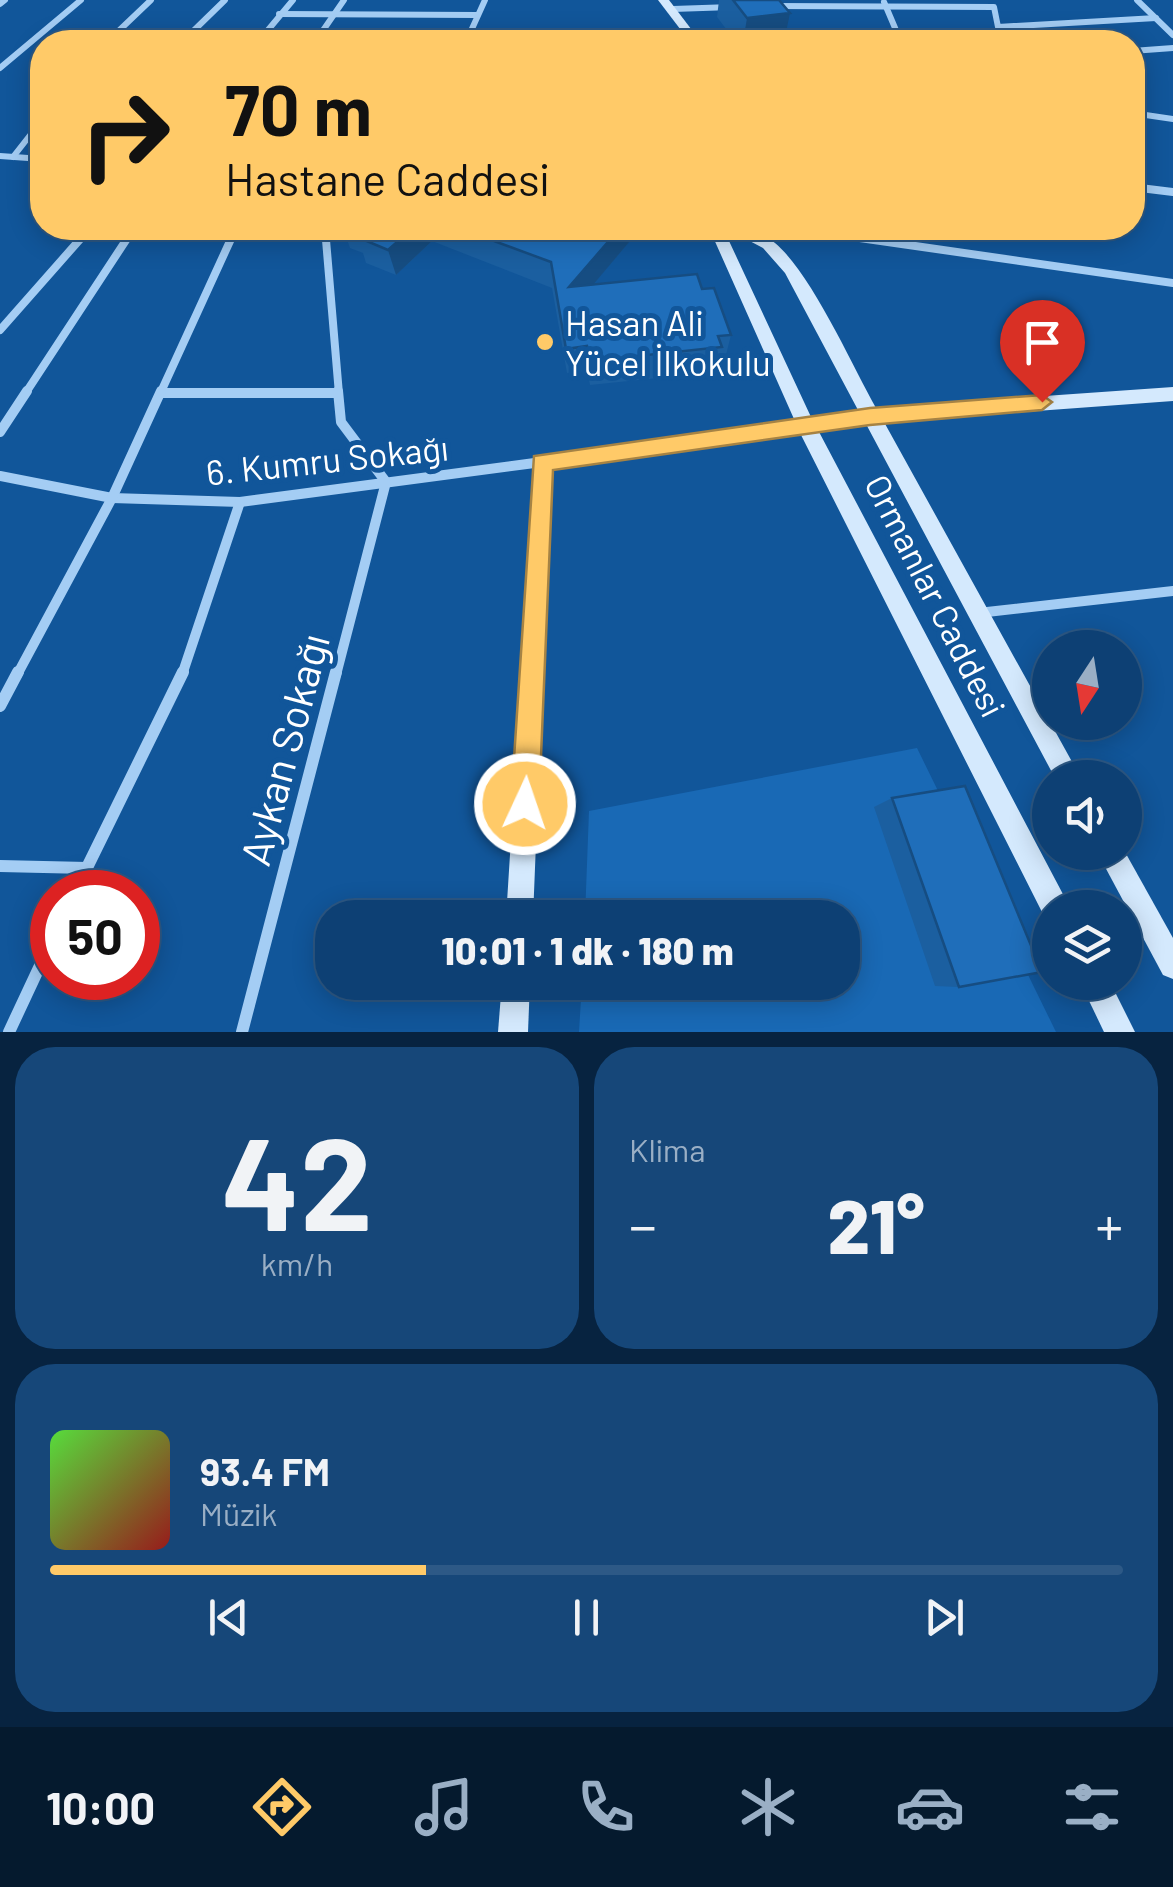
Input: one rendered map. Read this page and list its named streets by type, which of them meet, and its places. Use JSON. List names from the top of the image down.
{
  "streets": {
    "main road": ["Ormanlar Caddesi"],
    "street": ["6. Kumru Sokağı", "Aykan Sokağı"]
  },
  "crossings": [
    ["6. Kumru Sokağı", "Aykan Sokağı"]
  ],
  "places": ["Hasan Ali Yücel İlkokulu"],
  "north": "bottom",
  "page": {
    "turn": ["70 m", "Hastane Caddesi"],
    "limit": "50",
    "trip": "10:01 · 1 dk · 180 m",
    "tile": [
      ["42", "km/h"],
      "Klima"
    ],
    "heat": ["−", "21°", "+"],
    "song": ["93.4 FM", "Müzik"],
    "tabs": "10:00"
  }
}
